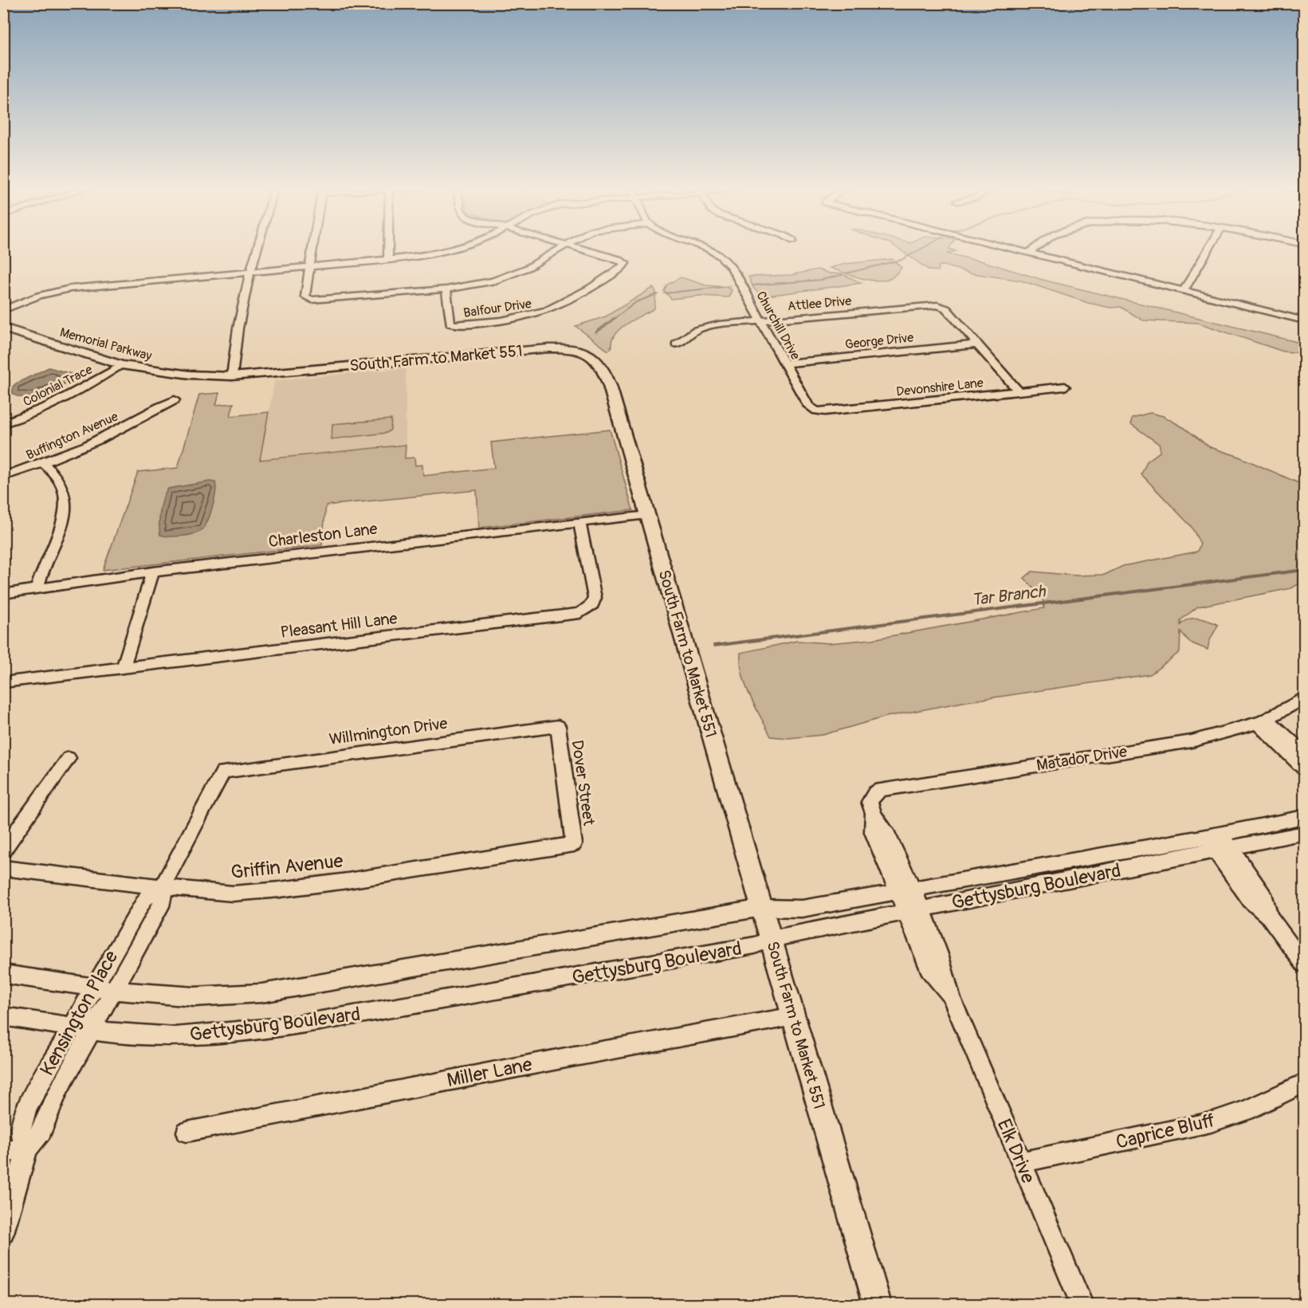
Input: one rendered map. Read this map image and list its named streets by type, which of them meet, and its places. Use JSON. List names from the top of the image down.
{
  "streets": {
    "main road": ["Memorial Parkway", "South Farm to Market 551"],
    "street": [
      "Attlee Drive",
      "Balfour Drive",
      "Churchill Drive",
      "George Drive",
      "Colonial Trace",
      "Devonshire Lane",
      "Buffington Avenue",
      "Charleston Lane",
      "Pleasant Hill Lane",
      "Willmington Drive",
      "Matador Drive",
      "Dover Street",
      "Griffin Avenue",
      "Gettysburg Boulevard",
      "Kensington Place",
      "Miller Lane",
      "Caprice Bluff",
      "Elk Drive"
    ]
  },
  "crossings": [
    ["Attlee Drive", "Churchill Drive"],
    ["Attlee Drive", "George Drive"],
    ["Churchill Drive", "George Drive"],
    ["Churchill Drive", "Devonshire Lane"],
    ["Memorial Parkway", "South Farm to Market 551"],
    ["Memorial Parkway", "Colonial Trace"],
    ["South Farm to Market 551", "Charleston Lane"],
    ["South Farm to Market 551", "Gettysburg Boulevard"],
    ["South Farm to Market 551", "Miller Lane"],
    ["Charleston Lane", "Pleasant Hill Lane"],
    ["Willmington Drive", "Dover Street"],
    ["Willmington Drive", "Kensington Place"],
    ["Matador Drive", "Gettysburg Boulevard"],
    ["Matador Drive", "Elk Drive"],
    ["Dover Street", "Griffin Avenue"],
    ["Griffin Avenue", "Kensington Place"],
    ["Gettysburg Boulevard", "Kensington Place"],
    ["Gettysburg Boulevard", "Elk Drive"],
    ["Caprice Bluff", "Elk Drive"]
  ],
  "water": ["Tar Branch"]
}
